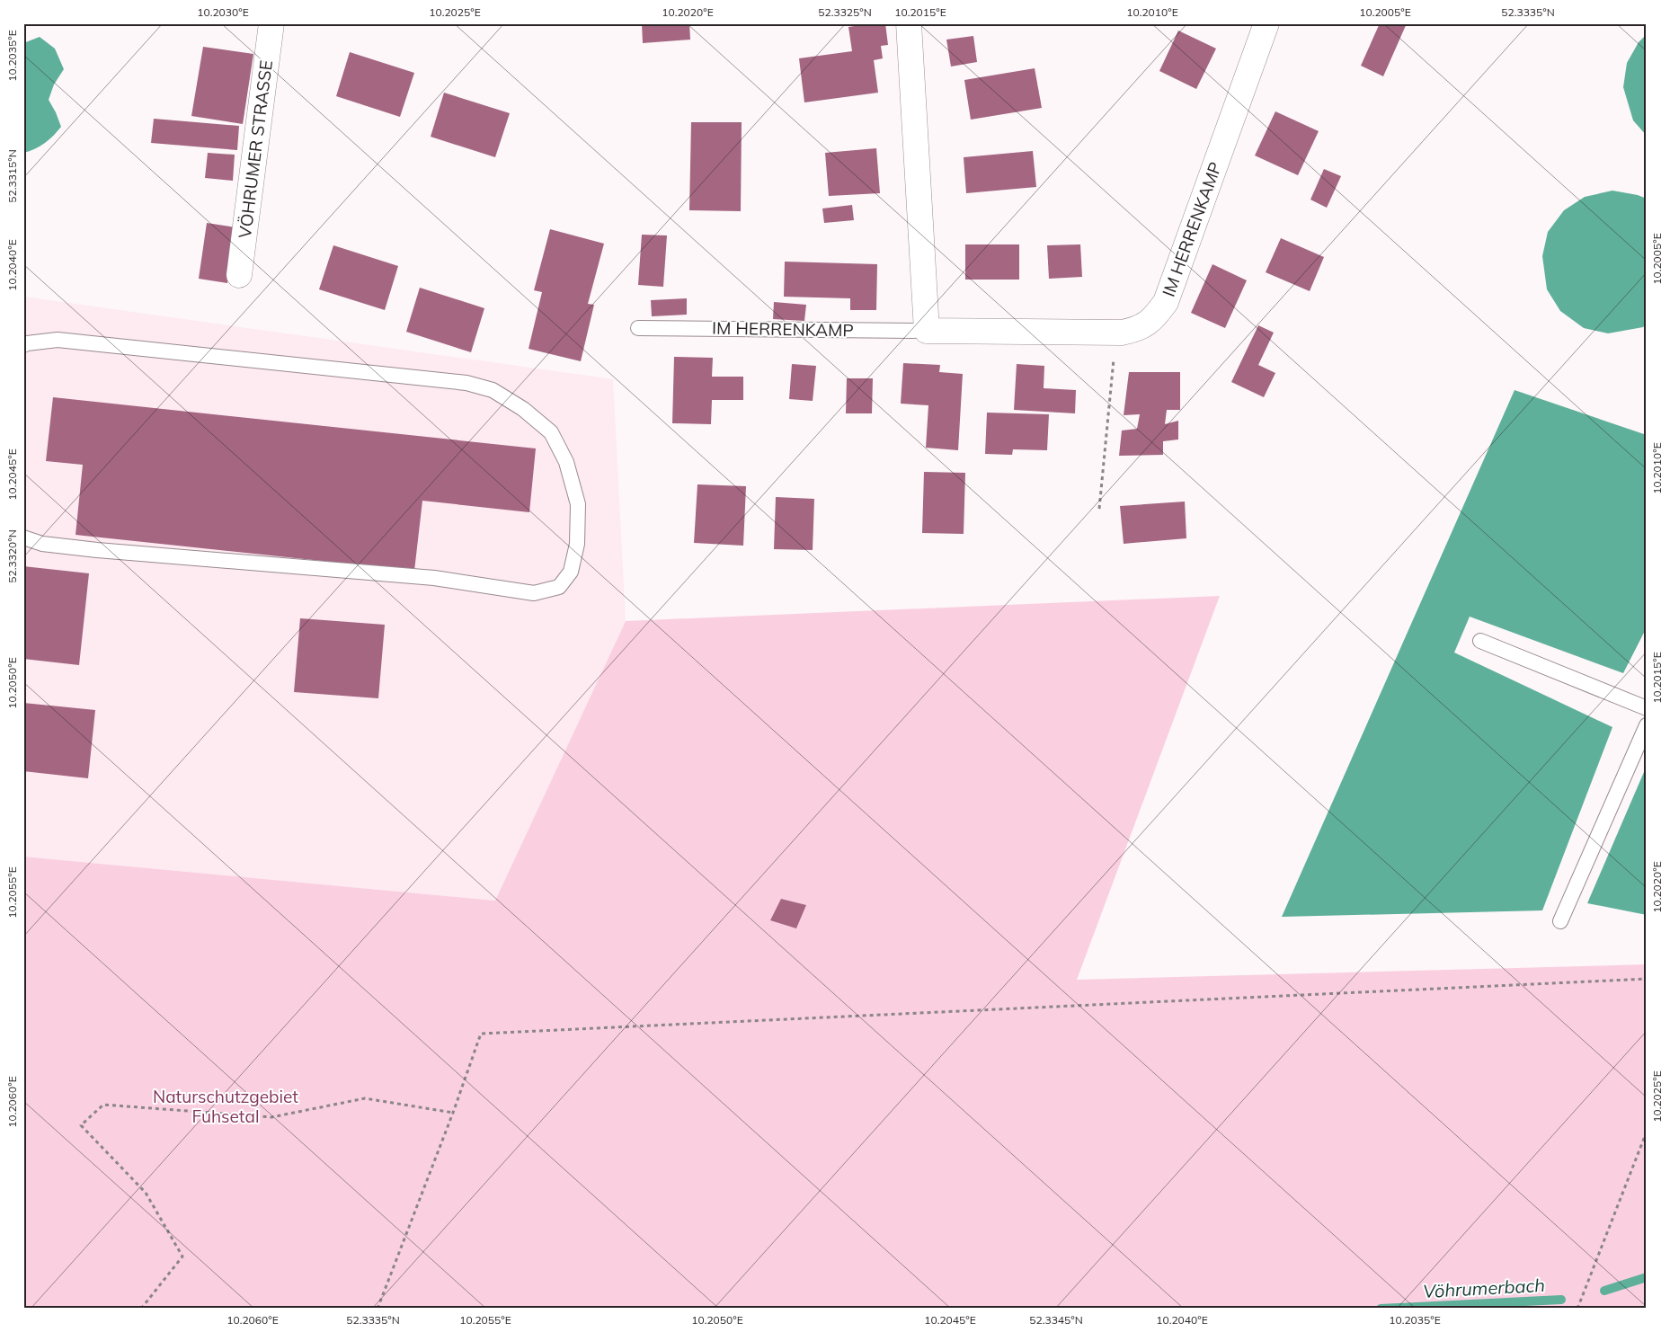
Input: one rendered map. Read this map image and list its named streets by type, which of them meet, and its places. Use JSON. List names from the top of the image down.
{
  "streets": {
    "street": ["VÖHRUMER STRASSE", "IM HERRENKAMP"]
  },
  "water": ["Vöhrumerbach"],
  "parks": ["Naturschutzgebiet Fuhsetal"],
  "coordinates": [
    "10.2030°E",
    "10.2025°E",
    "10.2020°E",
    "52.3325°N",
    "10.2015°E",
    "10.2010°E",
    "10.2005°E",
    "52.3335°N",
    "10.2035°E",
    "52.3315°N",
    "10.2040°E",
    "10.2045°E",
    "52.3320°N",
    "10.2050°E",
    "10.2055°E",
    "10.2060°E",
    "52.3345°N"
  ]
}
